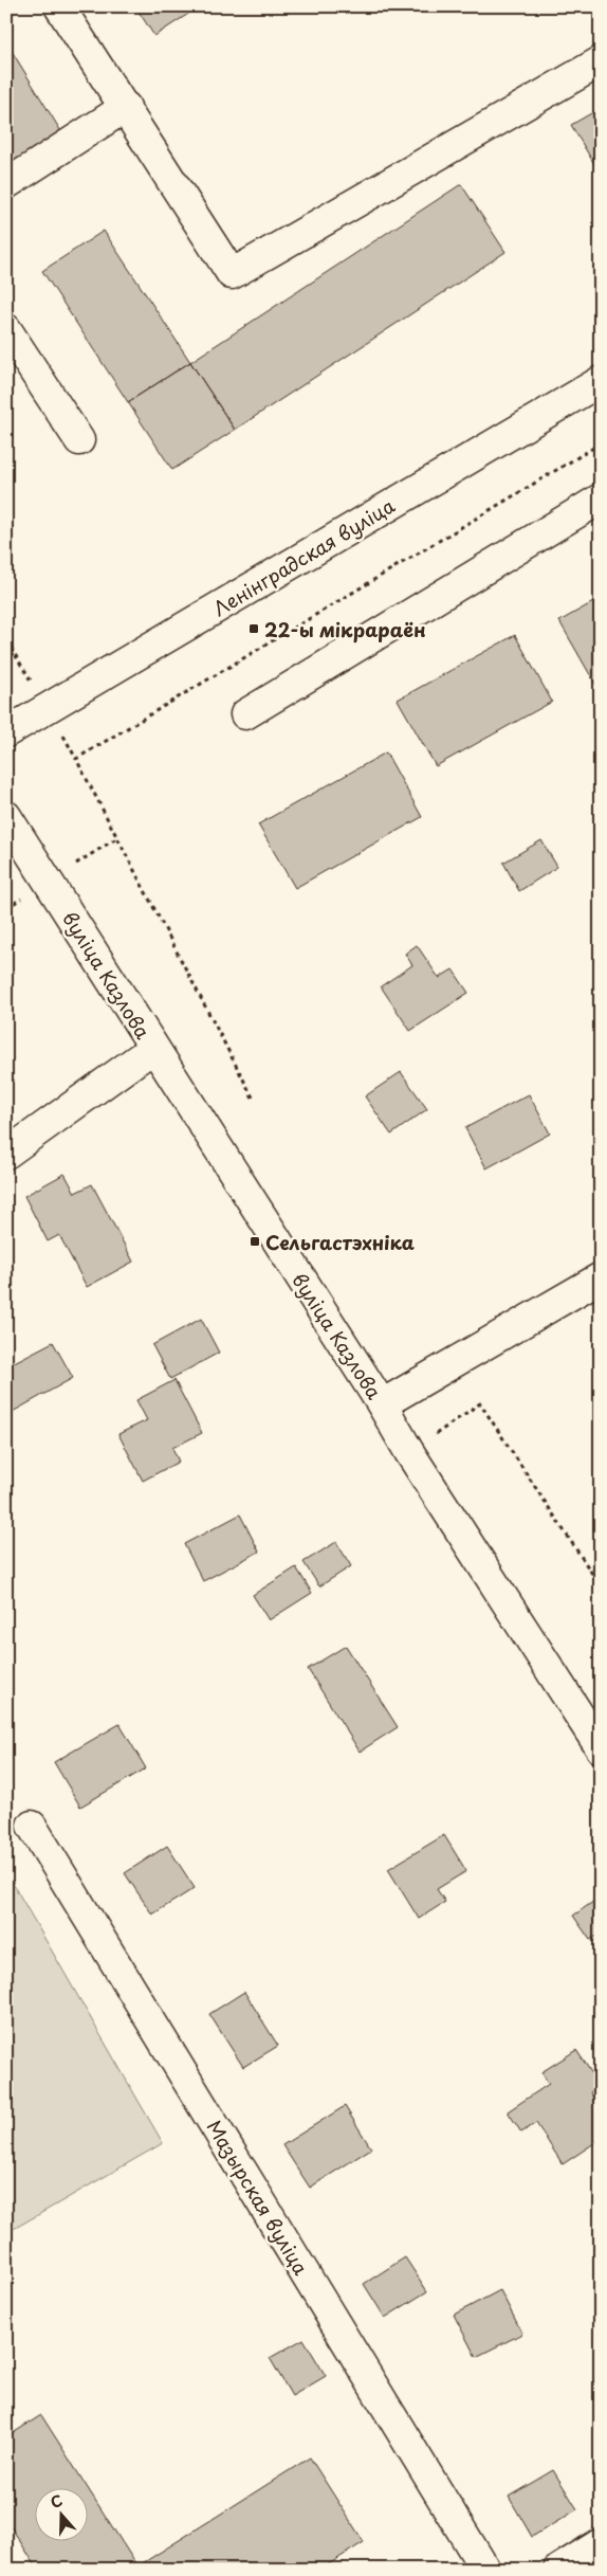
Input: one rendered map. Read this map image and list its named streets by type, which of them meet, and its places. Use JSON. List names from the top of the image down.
{
  "streets": {
    "main road": ["Ленінградская вуліца", "вуліца Казлова", "Мазырская вуліца"]
  },
  "places": {
    "transit": ["22-ы мікрараён", "Сельгастэхніка"]
  },
  "north": "top"
}
